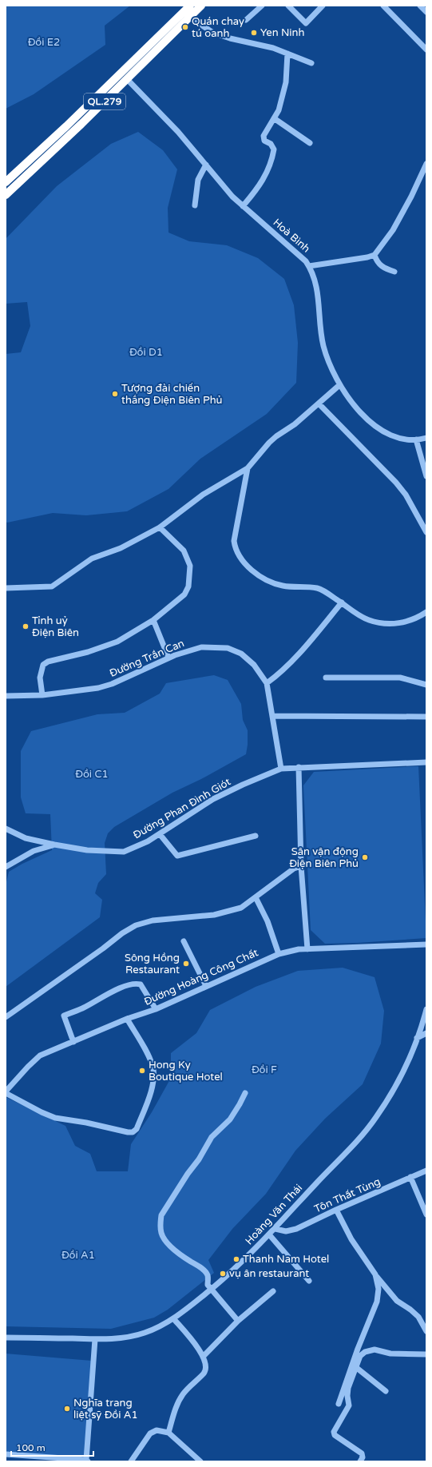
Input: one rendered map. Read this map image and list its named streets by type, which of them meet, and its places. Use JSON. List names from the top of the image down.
{
  "streets": {
    "highway": ["QL.279"],
    "street": [
      "Hoà Bình",
      "Đường Trần Can",
      "Đường Phan Đình Giót",
      "Đường Hoàng Công Chất",
      "Tôn Thất Tùng",
      "Hoàng Văn Thái"
    ]
  },
  "crossings": [
    ["QL.279", "Hoà Bình"],
    ["Đường Trần Can", "Đường Phan Đình Giót"],
    ["Tôn Thất Tùng", "Hoàng Văn Thái"]
  ],
  "parks": [
    "Đồi E2",
    "Đồi D1",
    "Đồi C1",
    "Đồi F",
    "Đồi A1"
  ],
  "places": [
    "Quán chay tú oanh",
    "Yen Ninh",
    "Tượng đài chiến thắng Điện Biên Phủ",
    "Tỉnh uỷ Điện Biên",
    "Sân vận động Điện Biên Phủ",
    "Sông Hồng Restaurant",
    "Hong Ky Boutique Hotel",
    "Thanh Nam Hotel",
    "vụ ân restaurant",
    "Nghĩa trang liệt sỹ Đồi A1"
  ],
  "scale_bar": "100 m"
}
